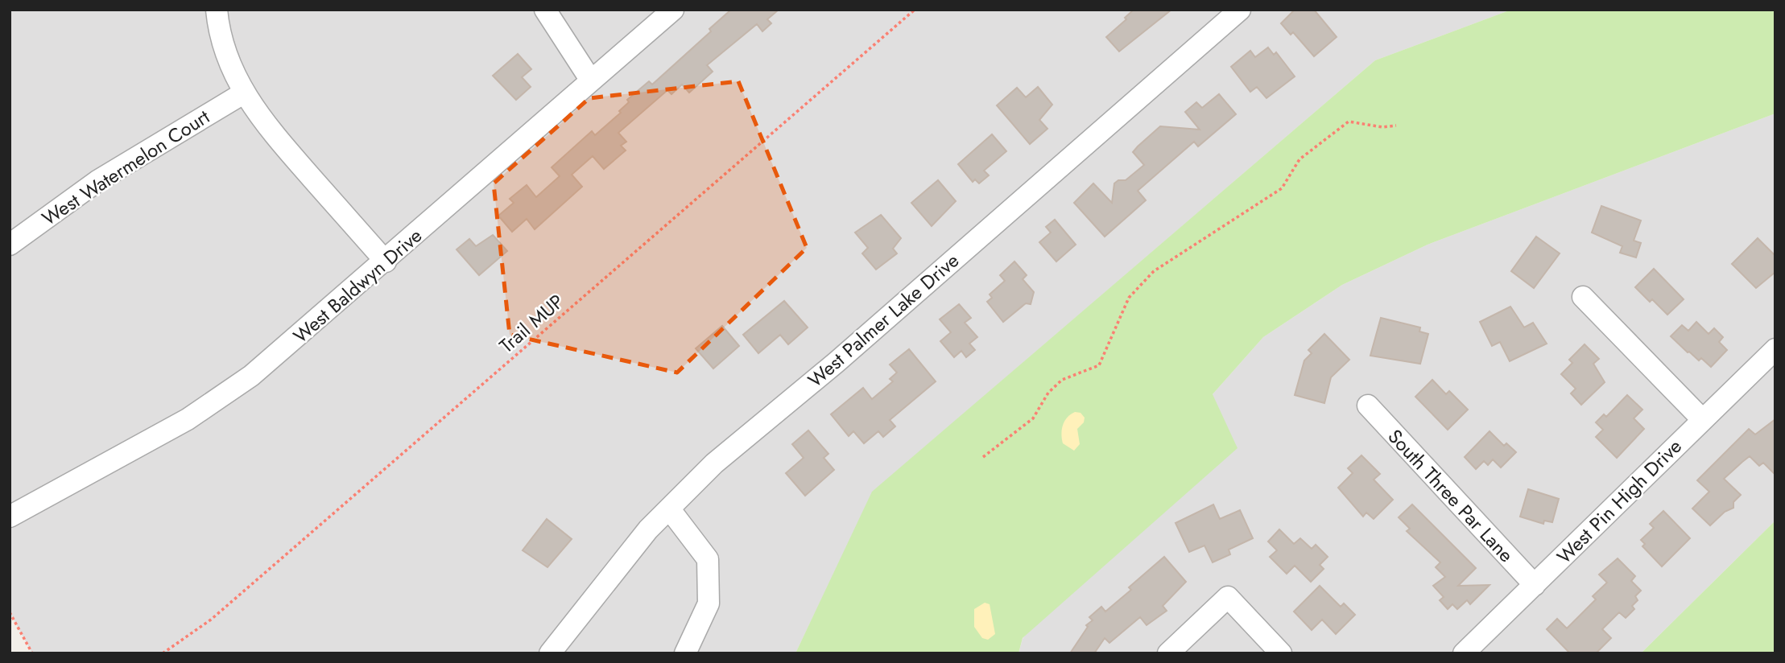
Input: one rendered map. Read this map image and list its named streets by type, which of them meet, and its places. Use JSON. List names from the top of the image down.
{
  "streets": {
    "street": [
      "West Watermelon Court",
      "West Baldwyn Drive",
      "West Palmer Lake Drive",
      "South Three Par Lane",
      "West Pin High Drive"
    ],
    "path": ["Trail MUP"]
  },
  "crossings": [
    ["South Three Par Lane", "West Pin High Drive"]
  ]
}
